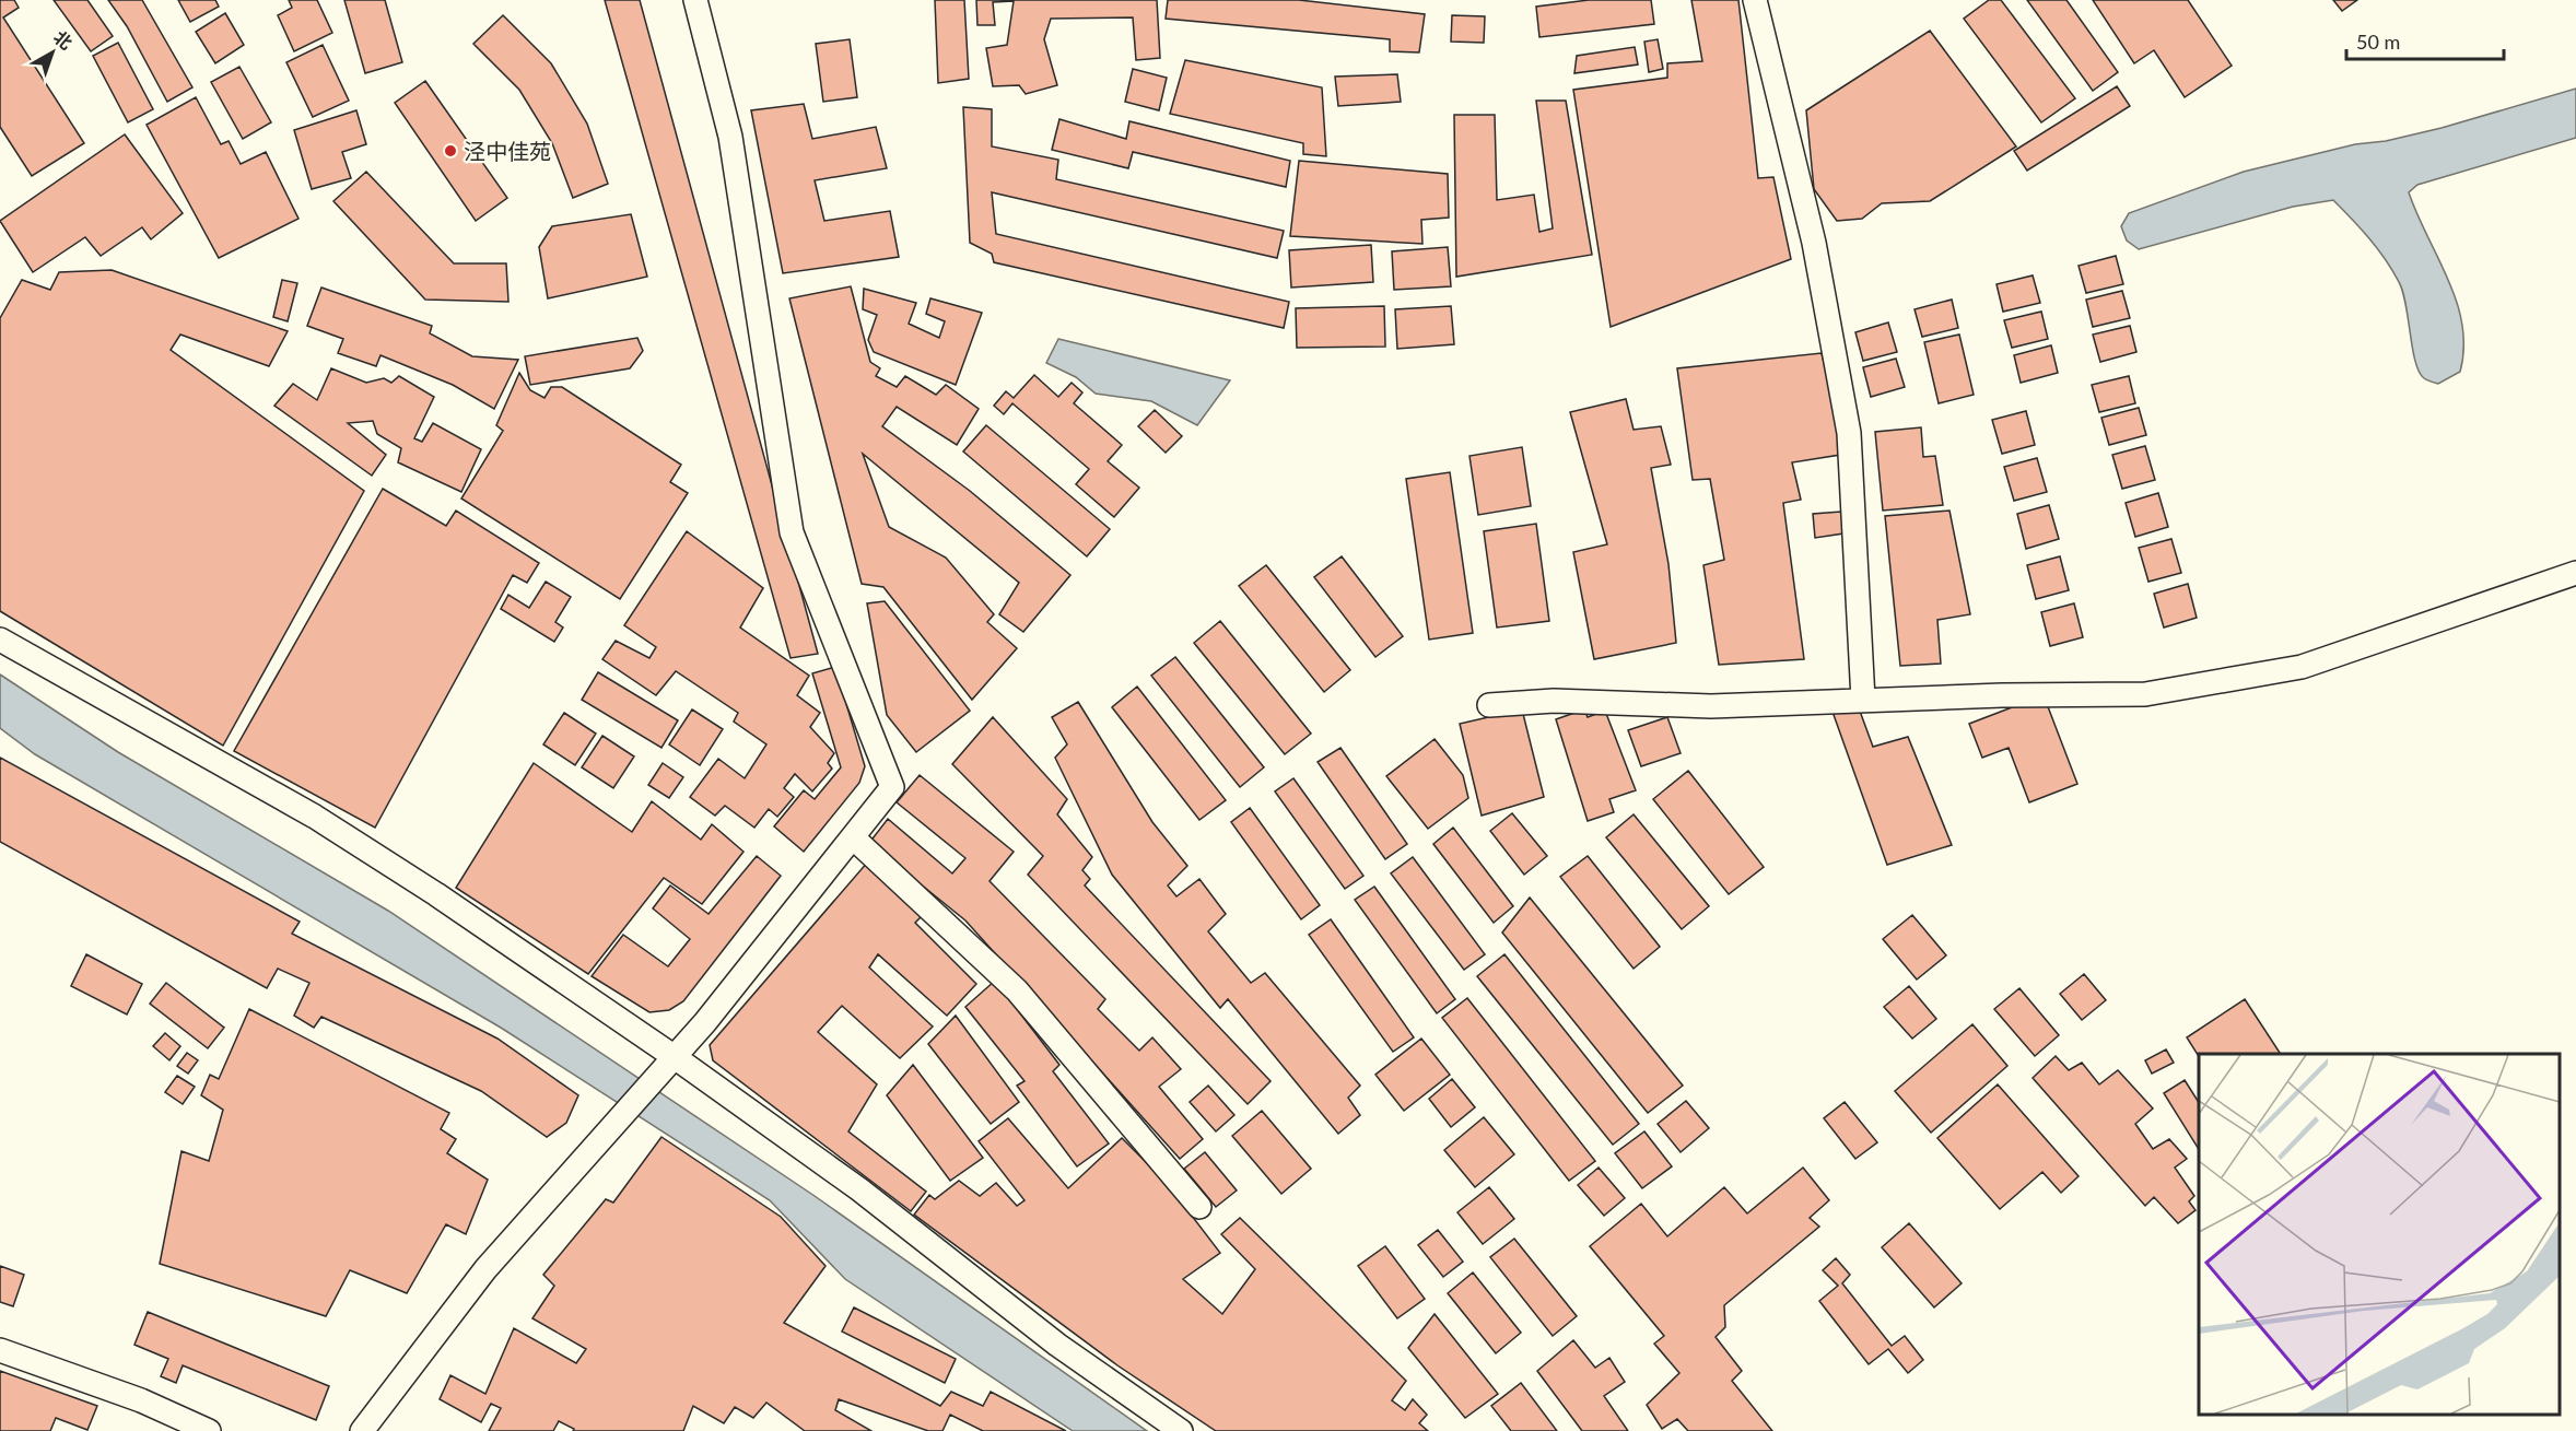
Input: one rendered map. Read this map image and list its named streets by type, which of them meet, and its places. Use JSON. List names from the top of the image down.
{
  "places": ["泾中佳苑"],
  "scale_bar": "50 m",
  "north": "top right"
}
